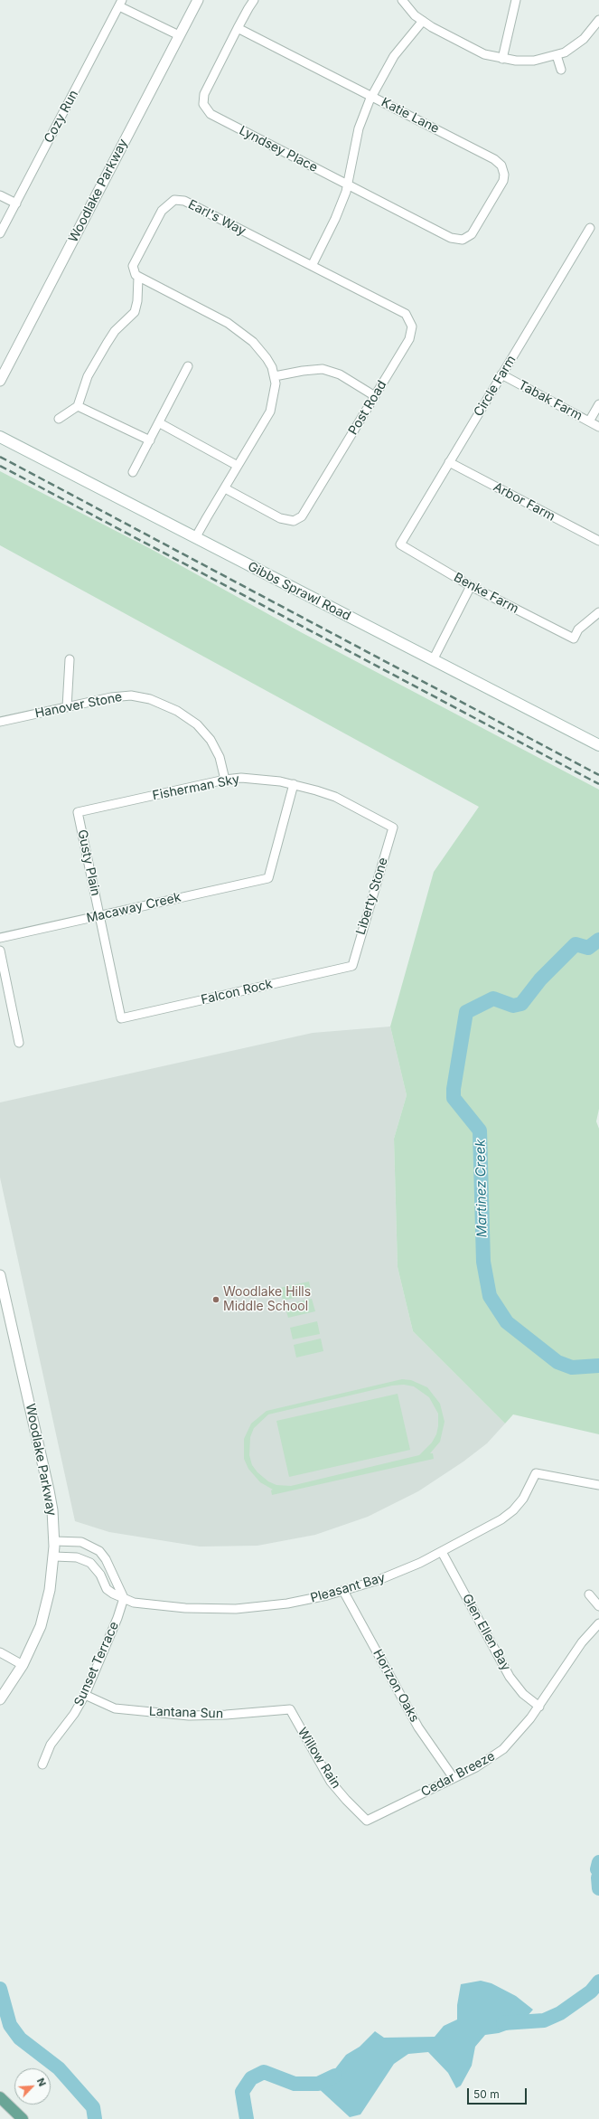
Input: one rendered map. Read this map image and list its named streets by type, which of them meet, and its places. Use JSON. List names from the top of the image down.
{
  "streets": {
    "main road": ["Gibbs Sprawl Road"],
    "street": [
      "Katie Lane",
      "Cozy Run",
      "Lyndsey Place",
      "Woodlake Parkway",
      "Earl's Way",
      "Circle Farm",
      "Tabak Farm",
      "Post Road",
      "Arbor Farm",
      "Benke Farm",
      "Hanover Stone",
      "Fisherman Sky",
      "Gusty Plain",
      "Liberty Stone",
      "Macaway Creek",
      "Falcon Rock",
      "Pleasant Bay",
      "Glen Ellen Bay",
      "Sunset Terrace",
      "Horizon Oaks",
      "Lantana Sun",
      "Willow Rain",
      "Cedar Breeze"
    ]
  },
  "crossings": [
    ["Katie Lane", "Lyndsey Place"],
    ["Earl's Way", "Post Road"],
    ["Circle Farm", "Tabak Farm"],
    ["Circle Farm", "Arbor Farm"],
    ["Circle Farm", "Benke Farm"],
    ["Hanover Stone", "Fisherman Sky"],
    ["Fisherman Sky", "Gusty Plain"],
    ["Fisherman Sky", "Liberty Stone"],
    ["Fisherman Sky", "Macaway Creek"],
    ["Gusty Plain", "Macaway Creek"],
    ["Gusty Plain", "Falcon Rock"],
    ["Liberty Stone", "Falcon Rock"],
    ["Pleasant Bay", "Glen Ellen Bay"],
    ["Pleasant Bay", "Sunset Terrace"],
    ["Pleasant Bay", "Horizon Oaks"],
    ["Glen Ellen Bay", "Cedar Breeze"],
    ["Sunset Terrace", "Lantana Sun"],
    ["Horizon Oaks", "Cedar Breeze"],
    ["Lantana Sun", "Willow Rain"],
    ["Willow Rain", "Cedar Breeze"]
  ],
  "water": ["Martinez Creek"],
  "places": ["Woodlake Hills Middle School"],
  "scale_bar": "50 m",
  "north": "top right"
}
